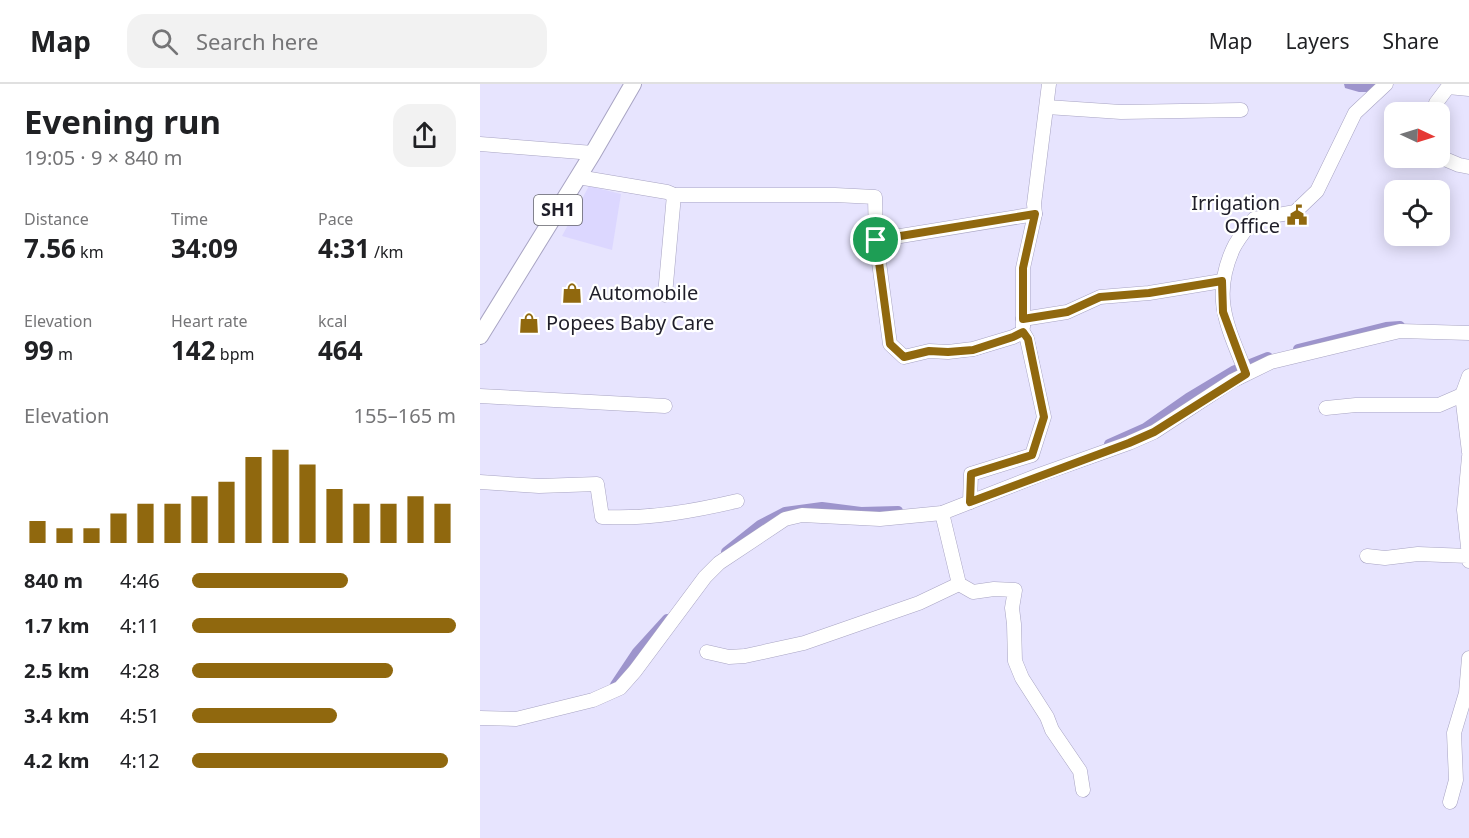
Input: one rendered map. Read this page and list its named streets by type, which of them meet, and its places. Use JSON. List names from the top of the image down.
{
  "streets": {
    "main road": ["SH1"]
  },
  "places": {
    "public building": ["Irrigation Office"],
    "shop": ["Automobile", "Popees Baby Care"]
  },
  "north": "right",
  "page": {
    "header": "Map",
    "search": "Search here",
    "nav": ["Map", "Layers", "Share"],
    "heading": ["Evening run", "19:05 · 9 × 840 m"],
    "stats": [
      ["Distance", "7.56 km"],
      ["Time", "34:09"],
      ["Pace", "4:31 /km"],
      ["Elevation", "99 m"],
      ["Heart rate", "142 bpm"],
      ["kcal", "464"]
    ],
    "chart": ["Elevation", "155–165 m"],
    "list": [
      {
        "name": "840 m",
        "note": "4:46"
      },
      {
        "name": "1.7 km",
        "note": "4:11"
      },
      {
        "name": "2.5 km",
        "note": "4:28"
      },
      {
        "name": "3.4 km",
        "note": "4:51"
      },
      {
        "name": "4.2 km",
        "note": "4:12"
      }
    ]
  }
}
